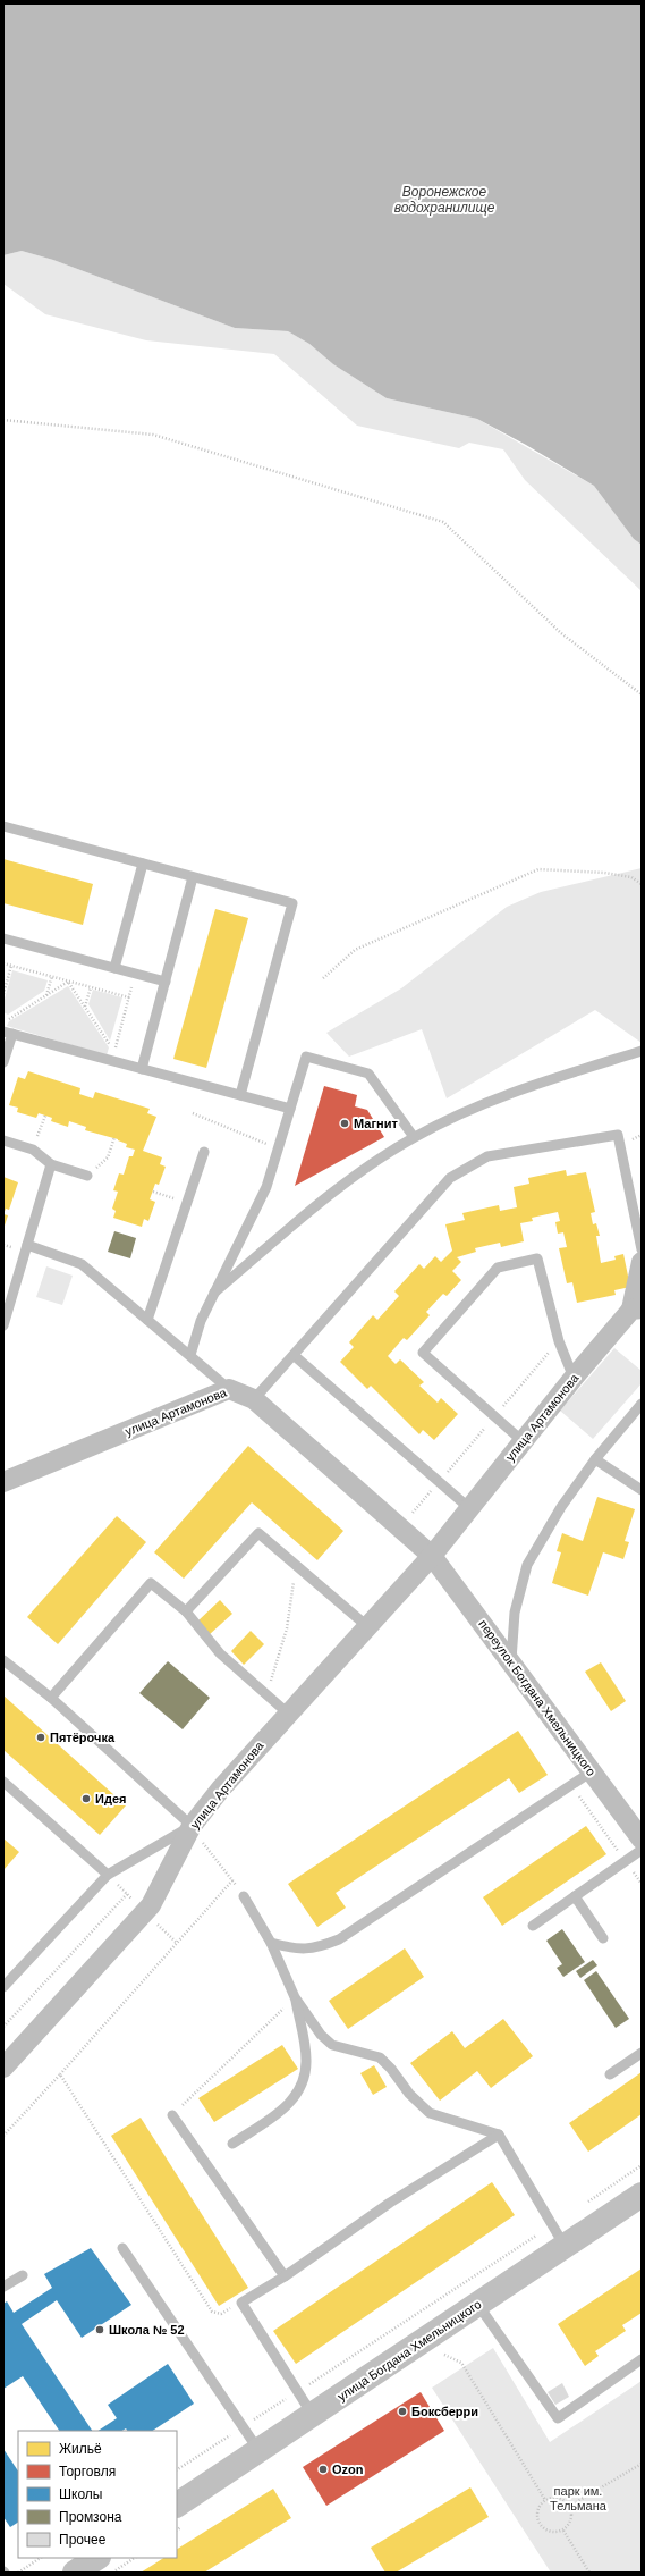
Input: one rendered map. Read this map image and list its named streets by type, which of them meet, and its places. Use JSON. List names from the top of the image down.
{
  "streets": {
    "main road": ["улица Богдана Хмельницкого"],
    "street": ["улица Артамонова", "переулок Богдана Хмельницкого"]
  },
  "crossings": [
    ["улица Артамонова", "переулок Богдана Хмельницкого"]
  ],
  "water": ["Воронежское водохранилище"],
  "parks": ["парк им. Тельмана"],
  "places": [
    "Магнит",
    "Пятёрочка",
    "Идея",
    "Школа № 52",
    "Боксберри",
    "Ozon"
  ],
  "legend": [
    "Жильё",
    "Торговля",
    "Школы",
    "Промзона",
    "Прочее"
  ]
}
